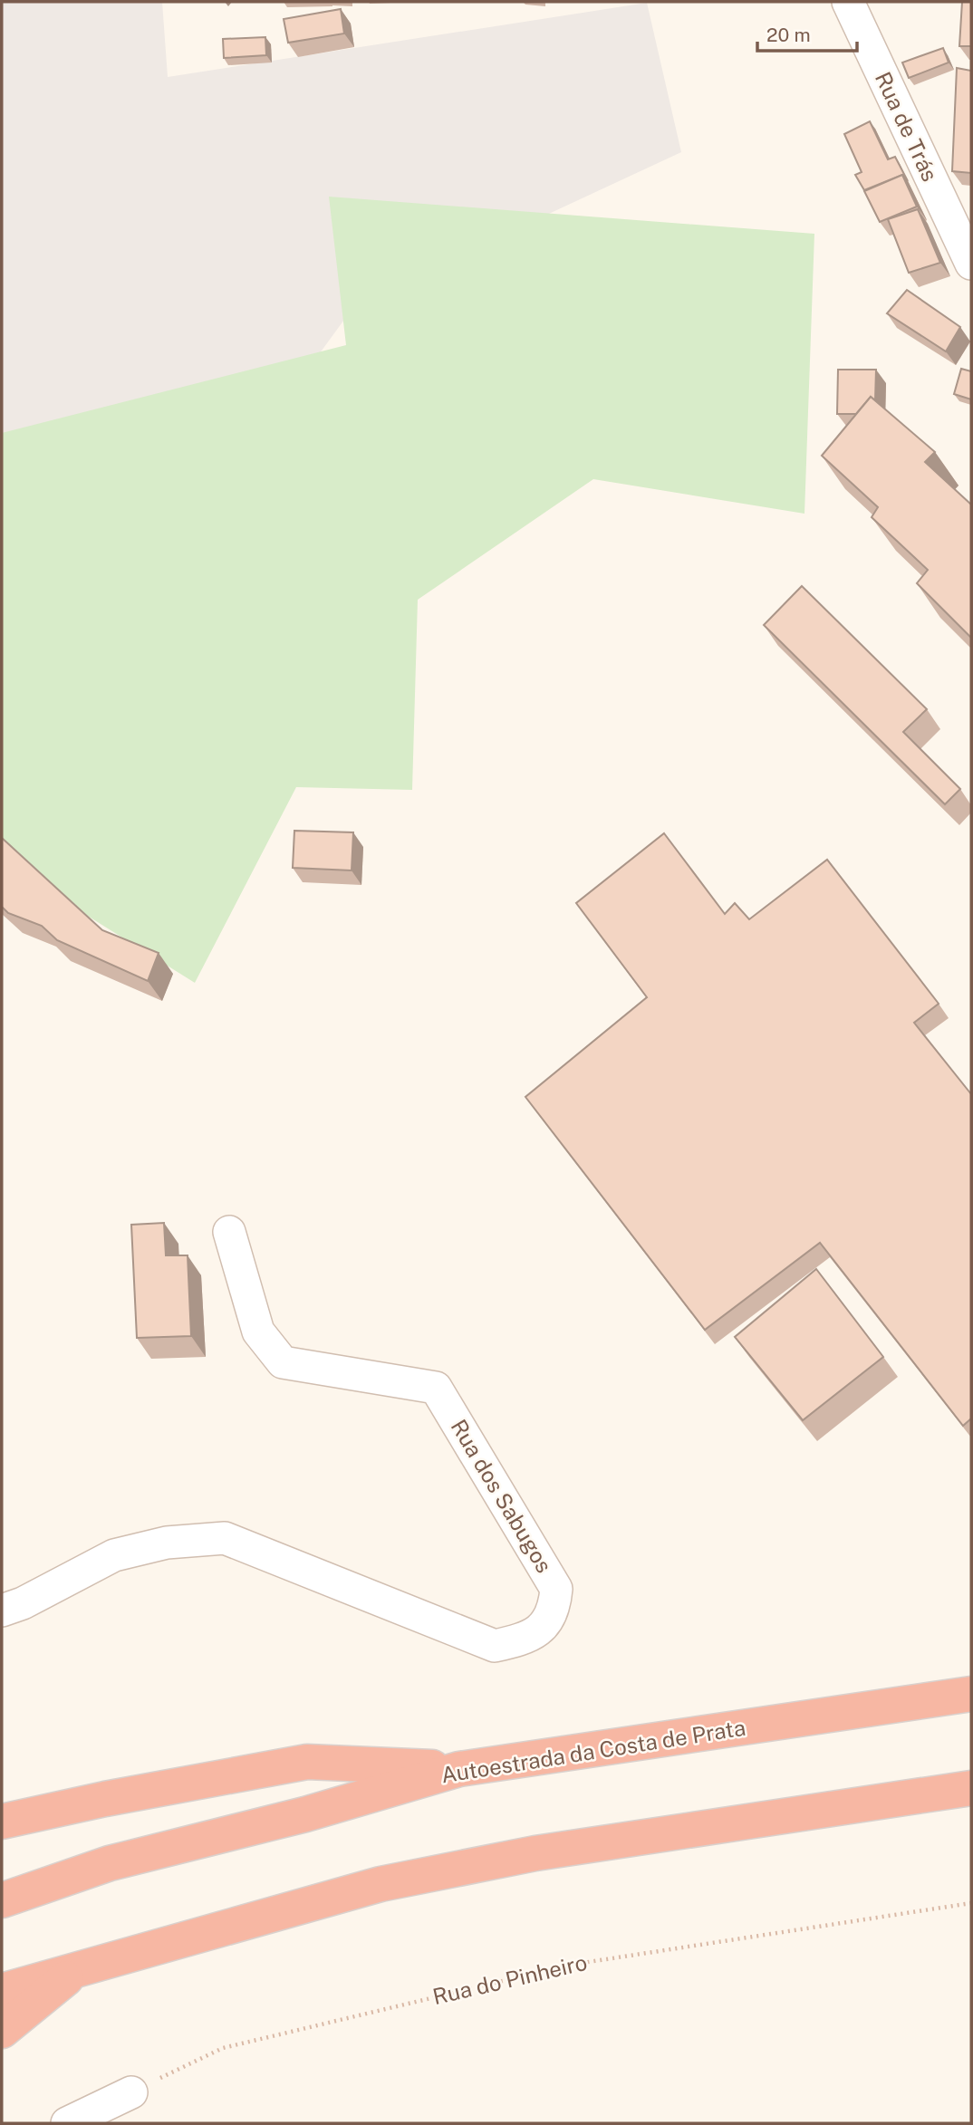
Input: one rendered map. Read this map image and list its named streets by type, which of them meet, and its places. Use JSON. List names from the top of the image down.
{
  "streets": {
    "highway": ["Autoestrada da Costa de Prata"],
    "street": ["Rua de Trás", "Rua dos Sabugos"],
    "path": ["Rua do Pinheiro"]
  },
  "scale_bar": "20 m"
}
